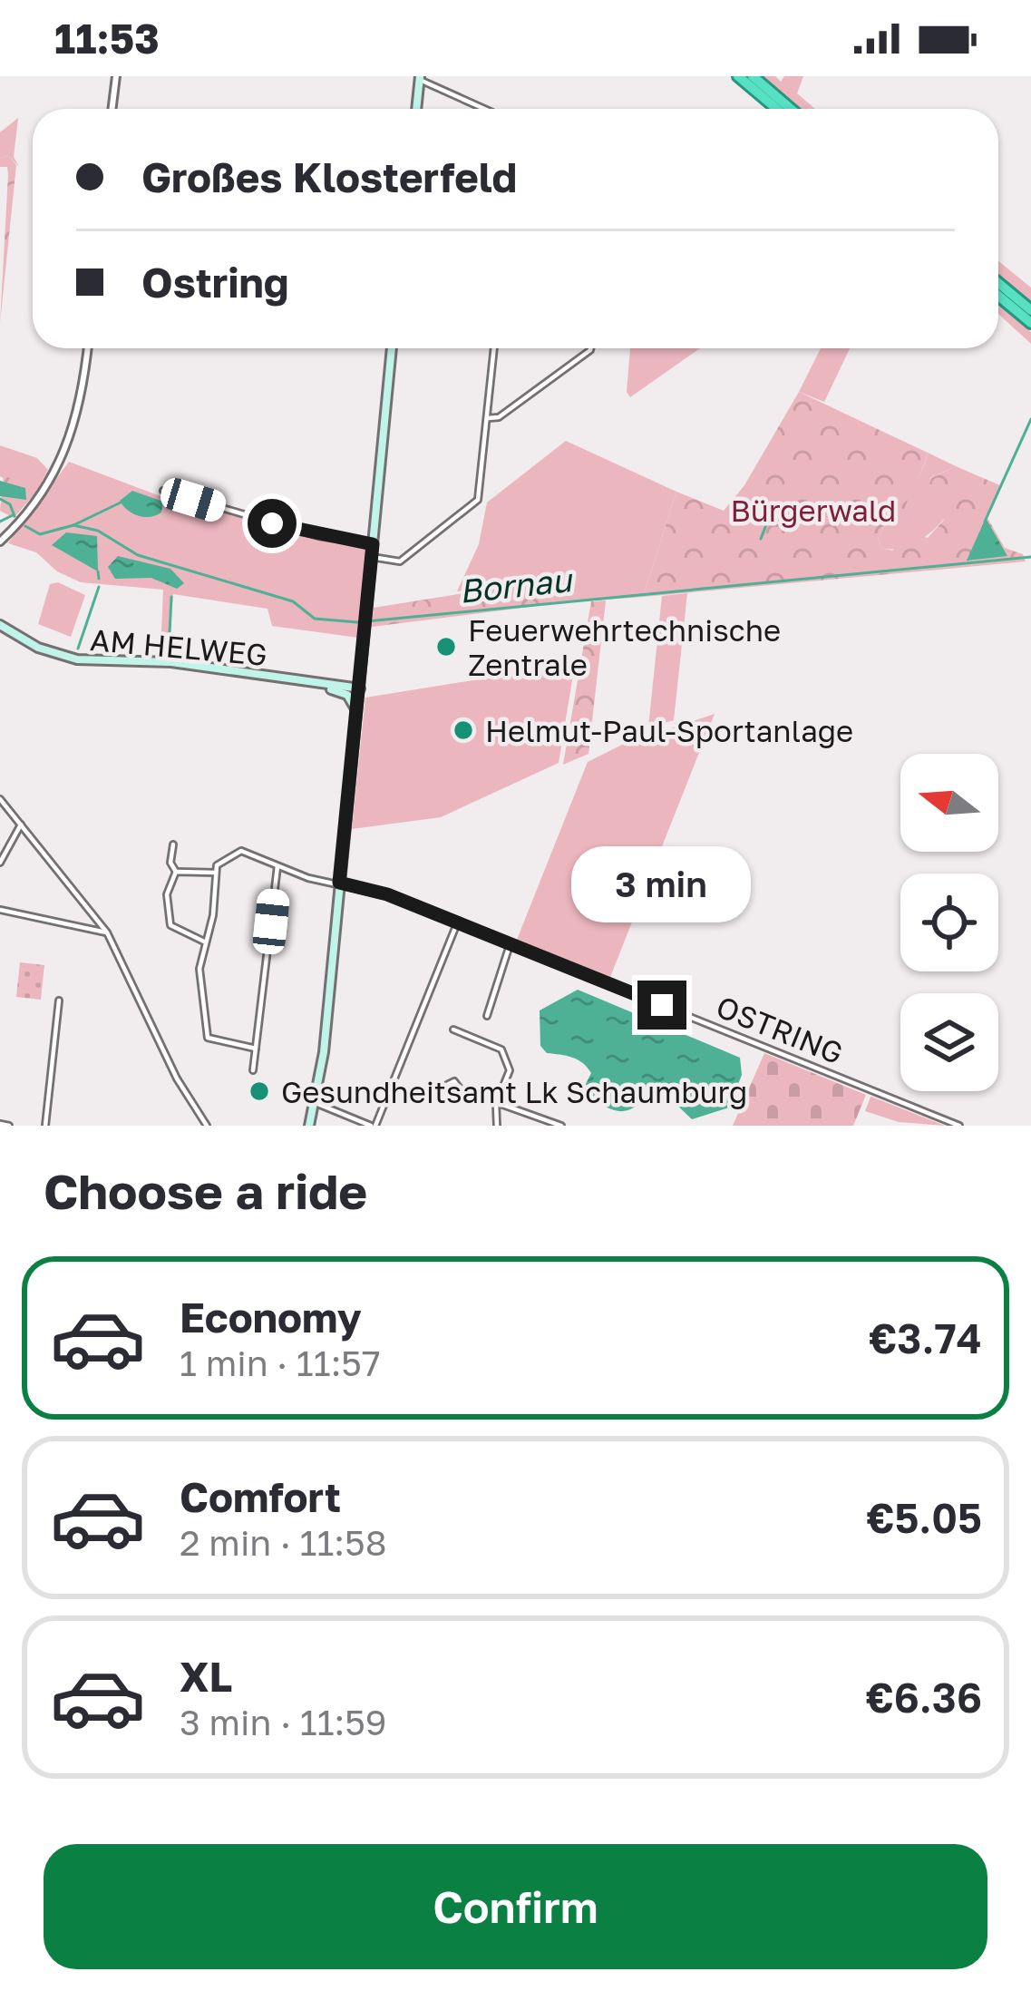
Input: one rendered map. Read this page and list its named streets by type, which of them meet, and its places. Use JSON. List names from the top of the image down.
{
  "streets": {
    "main road": ["AM HELWEG"],
    "street": ["OSTRING"]
  },
  "water": ["Bornau"],
  "parks": ["Bürgerwald"],
  "places": ["Feuerwehrtechnische Zentrale", "Helmut-Paul-Sportanlage", "Gesundheitsamt Lk Schaumburg"],
  "north": "left",
  "page": {
    "status": "11:53",
    "banner": ["Großes Klosterfeld", "Ostring"],
    "bubble": "3 min",
    "heading": "Choose a ride",
    "list": [
      {
        "name": "Economy",
        "note": "1 min · 11:57",
        "value": "€3.74"
      },
      {
        "name": "Comfort",
        "note": "2 min · 11:58",
        "value": "€5.05"
      },
      {
        "name": "XL",
        "note": "3 min · 11:59",
        "value": "€6.36"
      }
    ],
    "buttons": "Confirm"
  }
}
